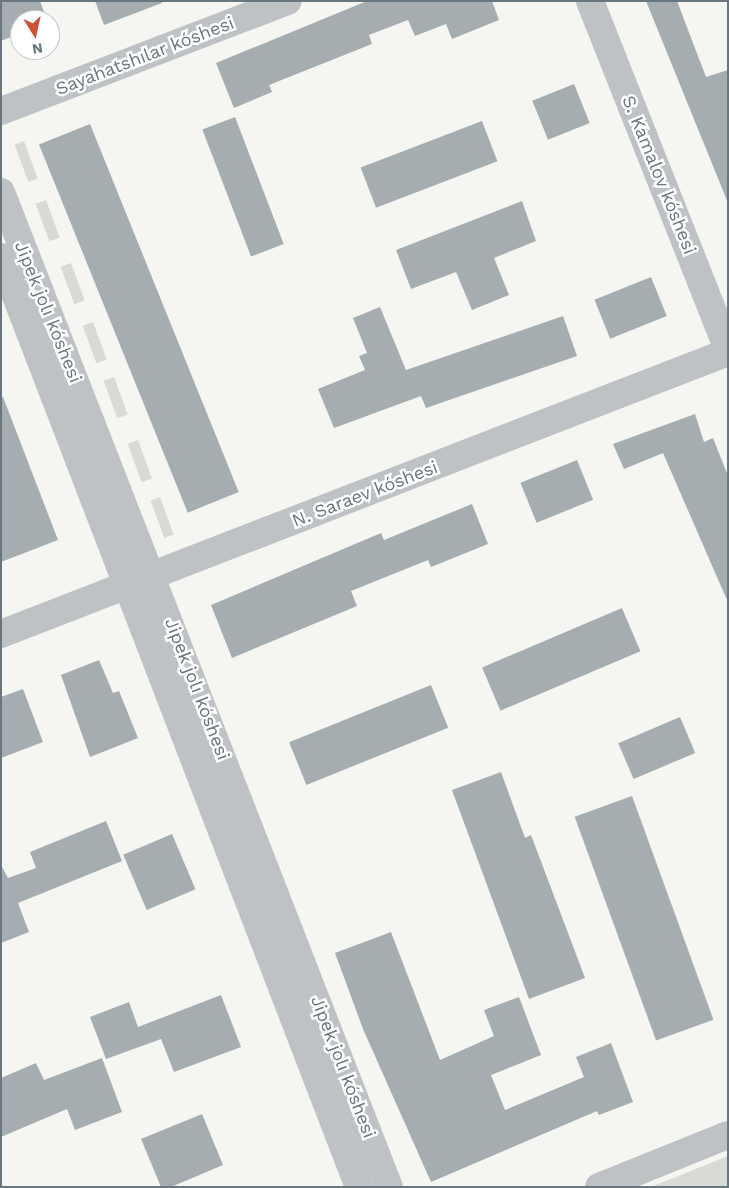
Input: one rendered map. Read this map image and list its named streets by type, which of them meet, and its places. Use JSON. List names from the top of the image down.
{
  "streets": {
    "street": [
      "Sayahatshılar kóshesi",
      "S. Kamalov kóshesi",
      "Jipek jolı kóshesi",
      "N. Saraev kóshesi"
    ]
  },
  "crossings": [
    ["S. Kamalov kóshesi", "N. Saraev kóshesi"],
    ["Jipek jolı kóshesi", "N. Saraev kóshesi"]
  ],
  "north": "bottom"
}
